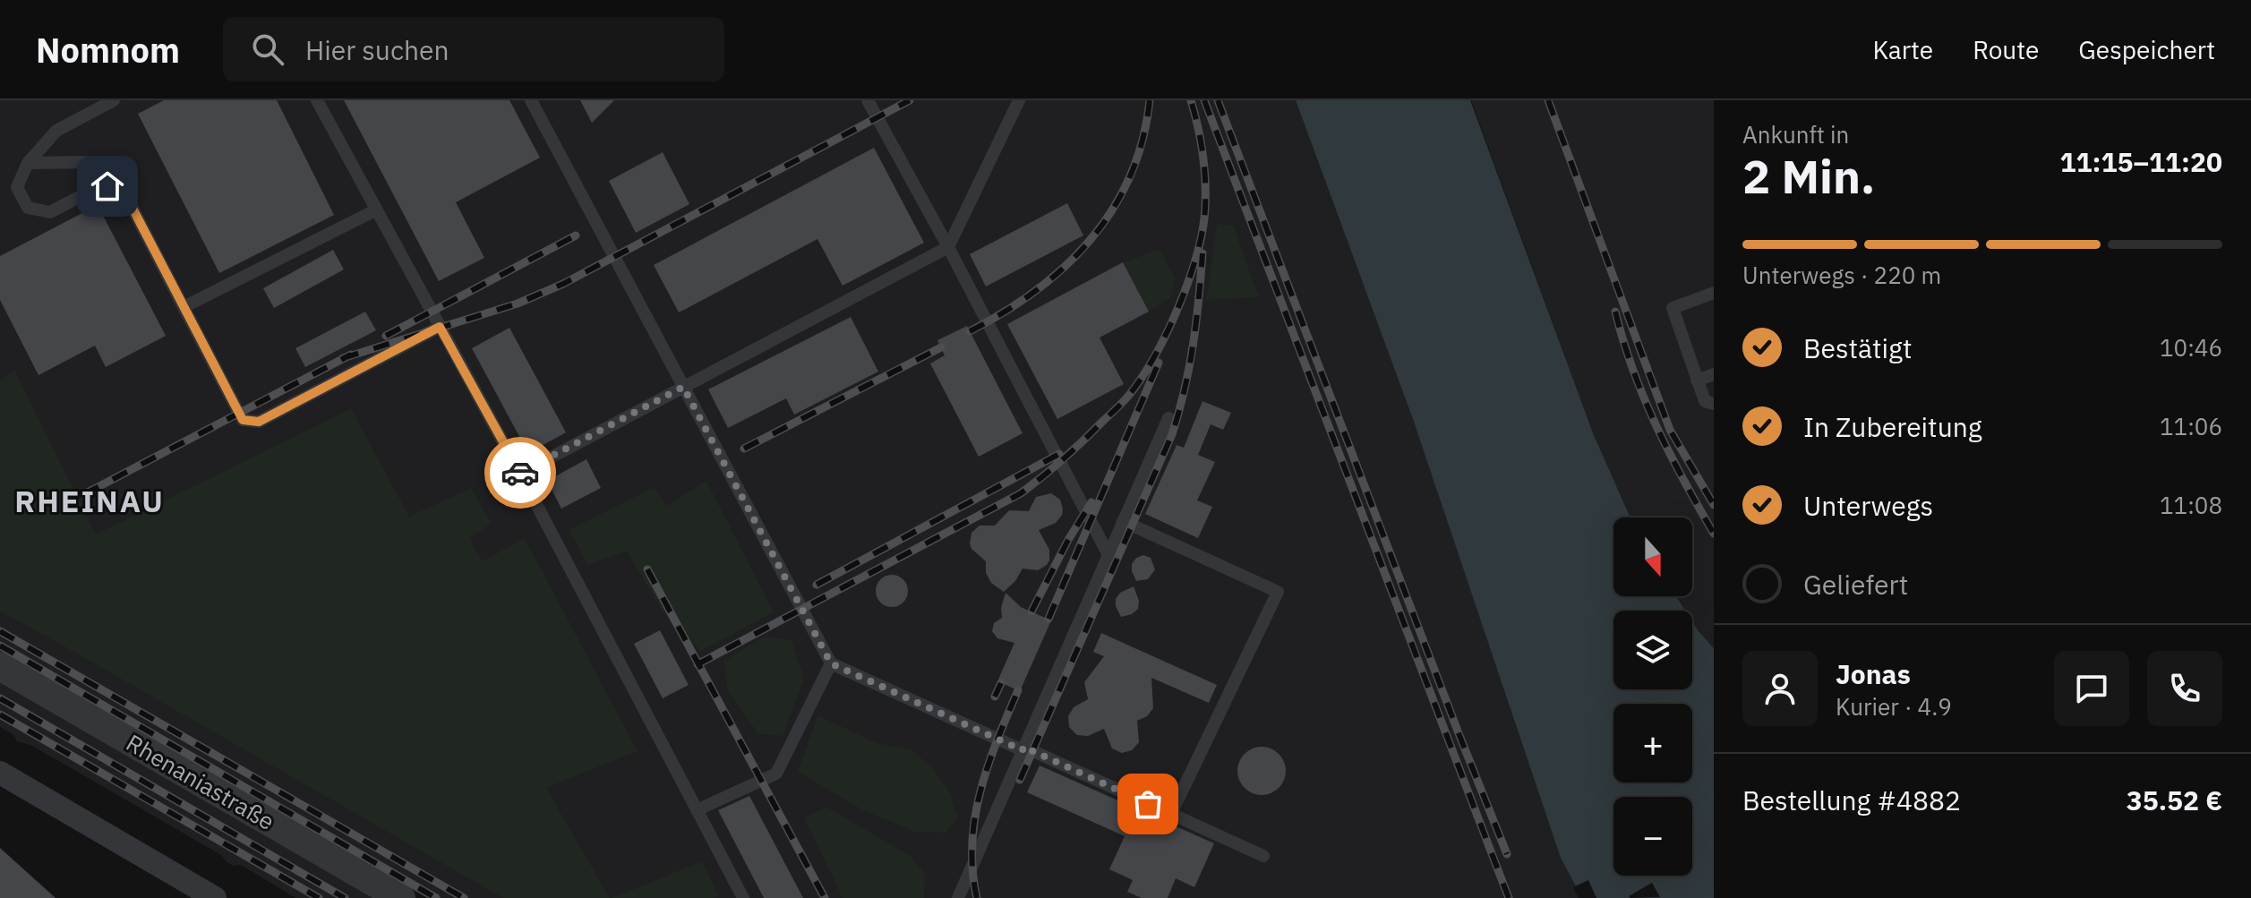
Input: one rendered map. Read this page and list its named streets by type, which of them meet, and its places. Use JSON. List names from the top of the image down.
{
  "streets": {
    "street": ["Rhenaniastraße"]
  },
  "districts": ["RHEINAU"],
  "north": "bottom",
  "page": {
    "header": "Nomnom",
    "search": "Hier suchen",
    "nav": ["Karte", "Route", "Gespeichert"],
    "heading": ["2 Min.", "Ankunft in", "11:15–11:20"],
    "panel": [
      "Jonas",
      "Kurier · 4.9",
      "Bestellung #4882",
      "35.52 €"
    ],
    "bar": "Unterwegs · 220 m",
    "list": [
      ["Bestätigt", "10:46"],
      ["In Zubereitung", "11:06"],
      ["Unterwegs", "11:08"],
      "Geliefert"
    ],
    "map_buttons": ["+", "−"]
  }
}
